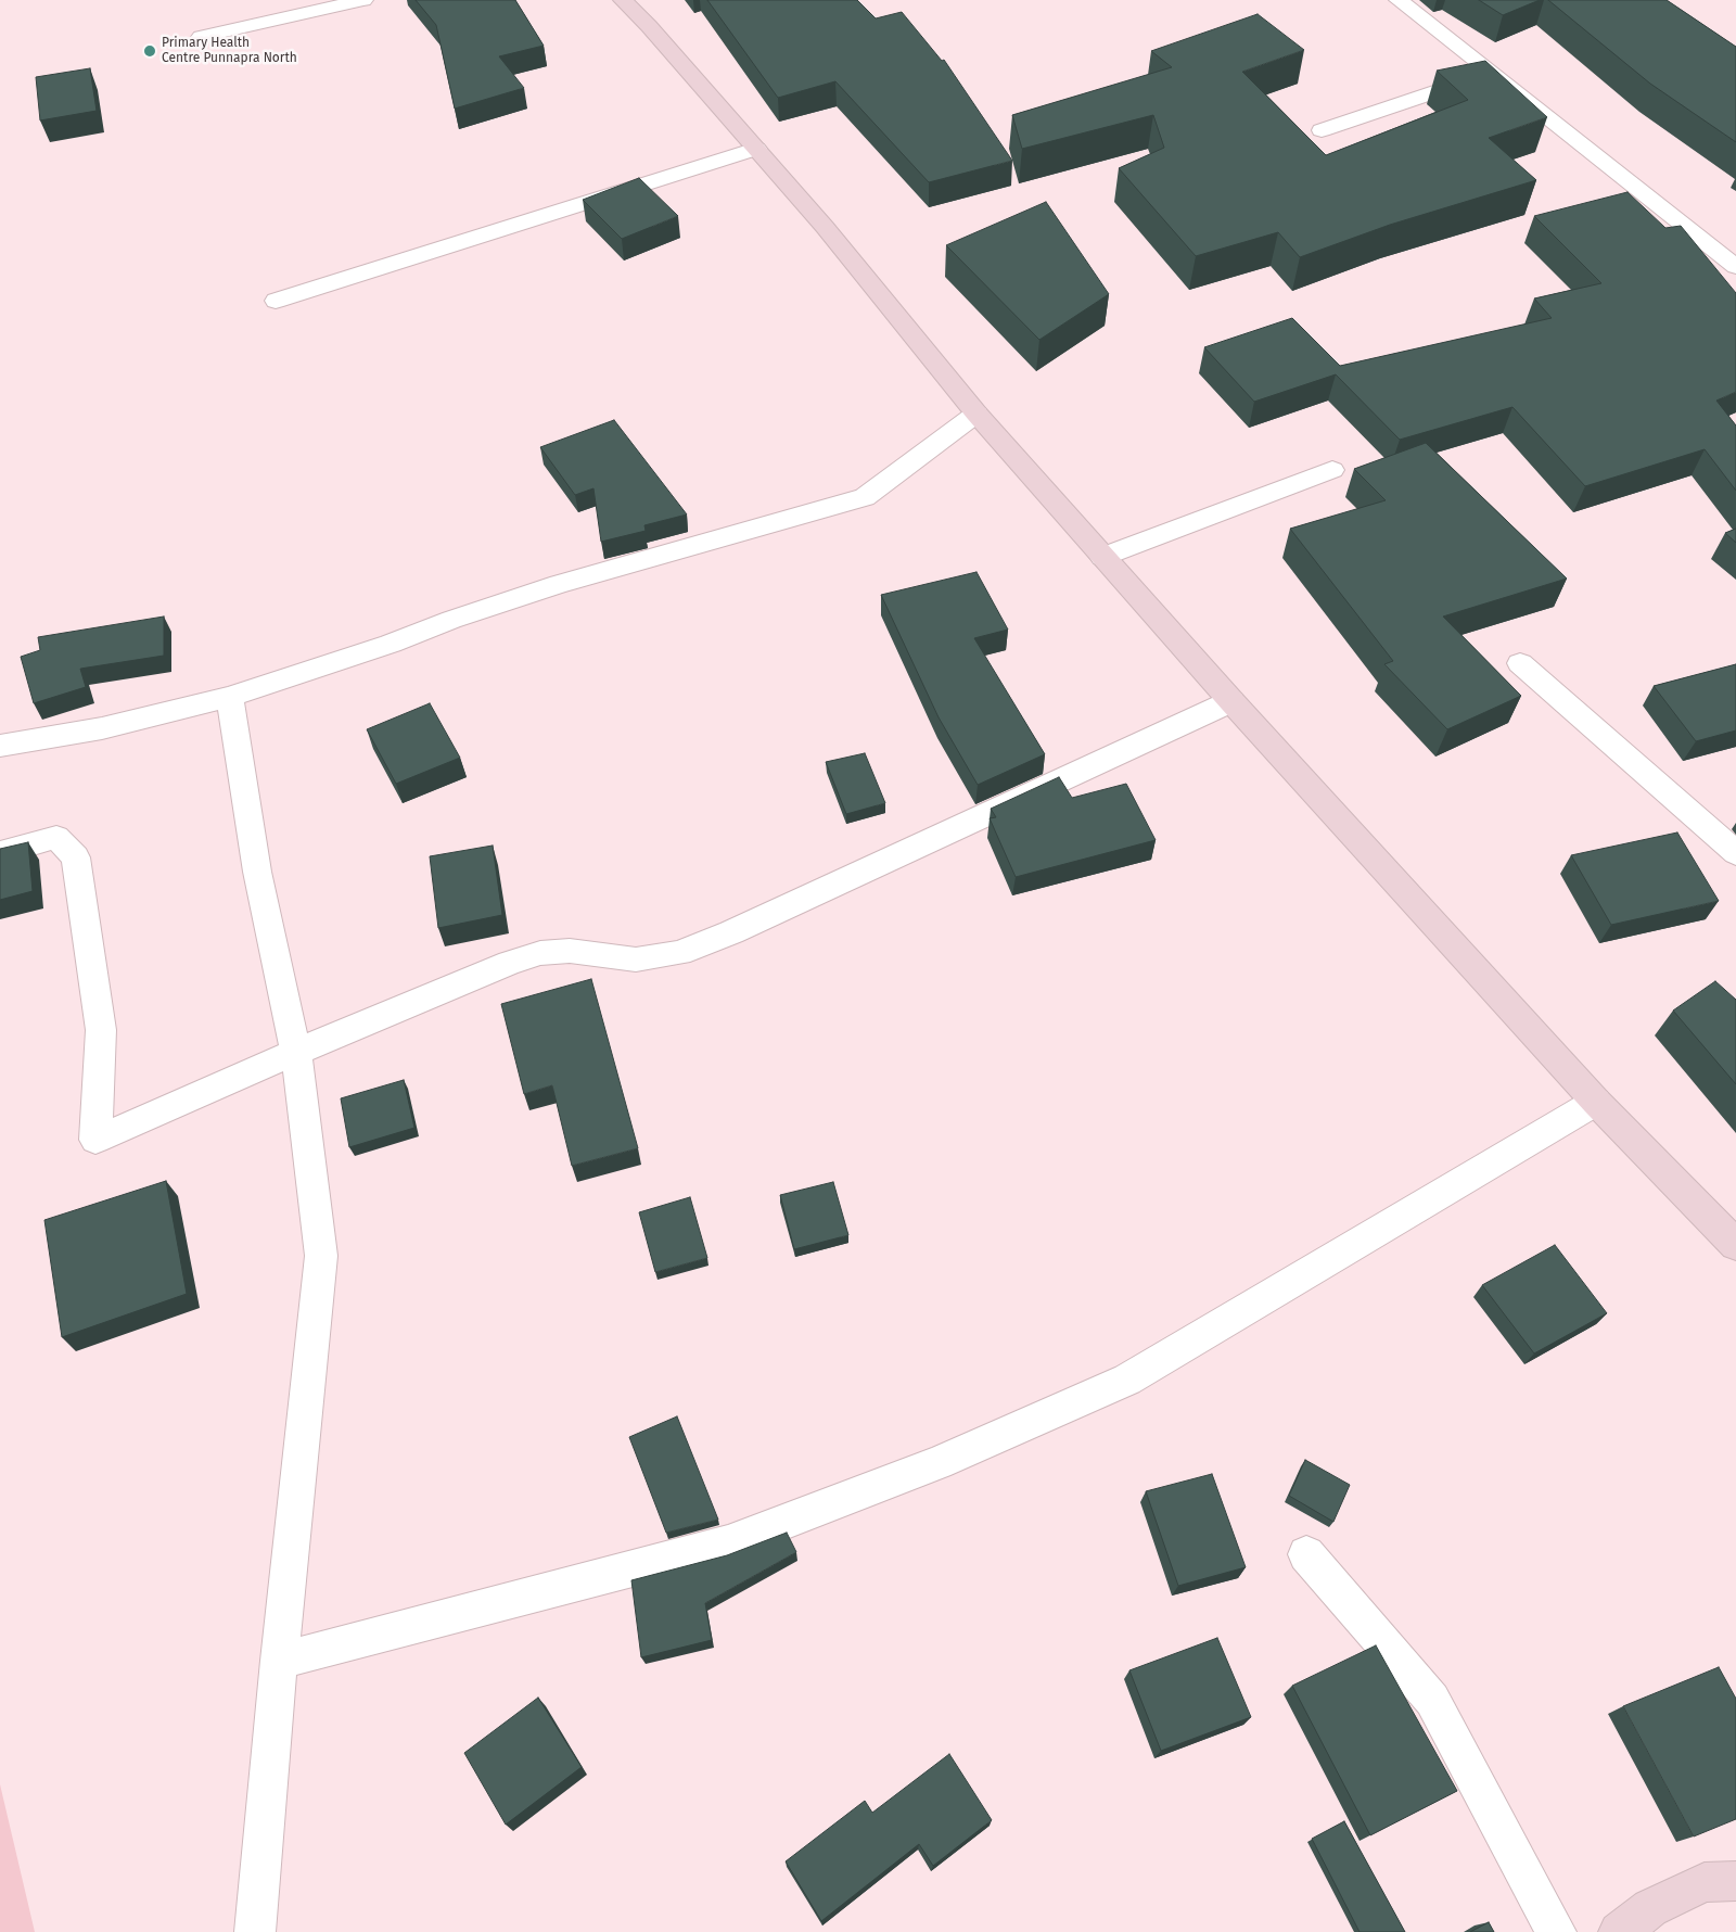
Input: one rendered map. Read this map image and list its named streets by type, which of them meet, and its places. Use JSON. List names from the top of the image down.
{
  "places": ["Primary Health Centre Punnapra North"]
}
